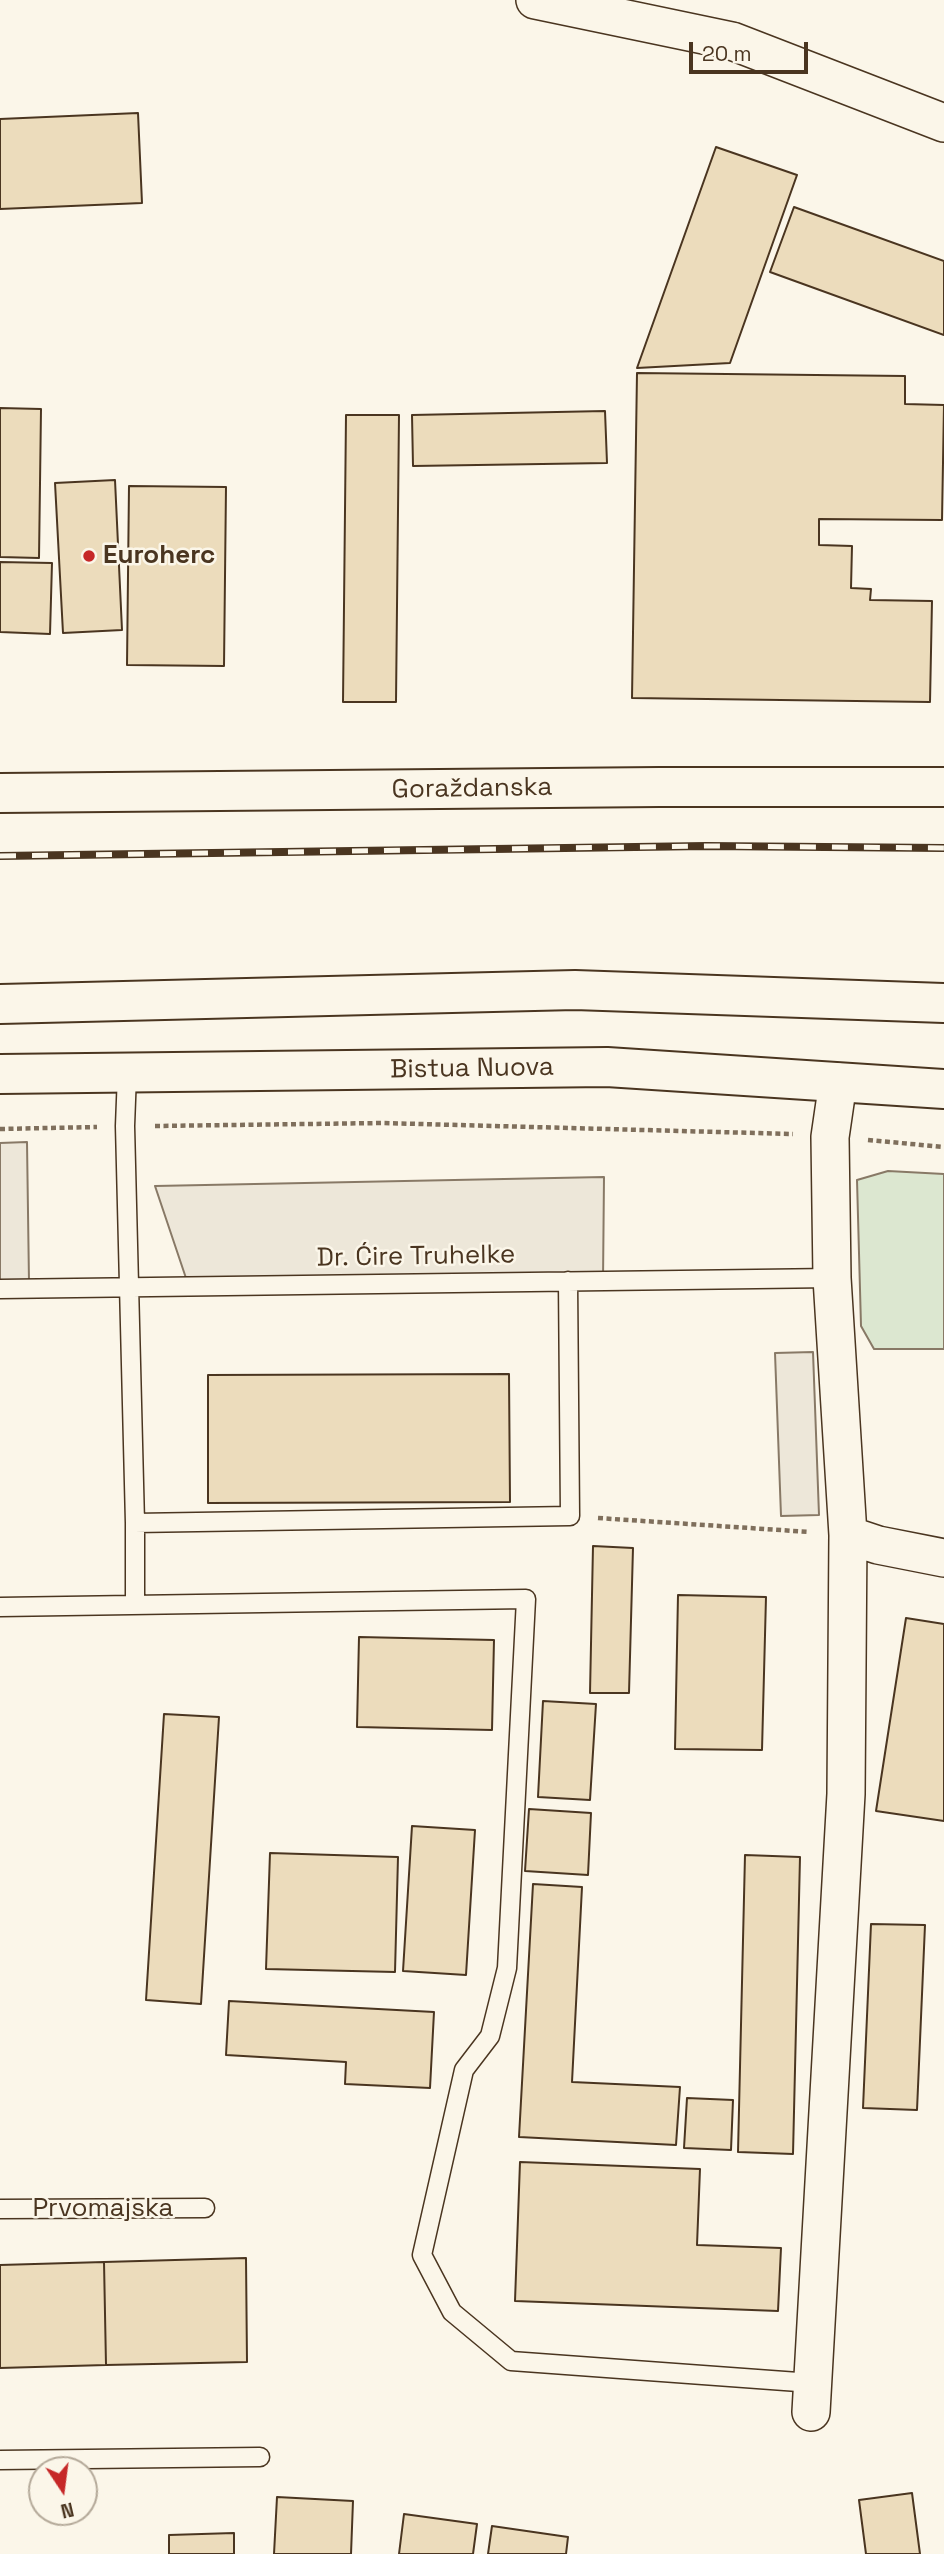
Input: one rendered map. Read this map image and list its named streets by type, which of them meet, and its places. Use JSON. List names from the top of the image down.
{
  "streets": {
    "main road": ["Goraždanska", "Bistua Nuova"],
    "lane": ["Dr. Ćire Truhelke", "Prvomajska"]
  },
  "places": ["Euroherc"],
  "scale_bar": "20 m",
  "north": "bottom"
}
